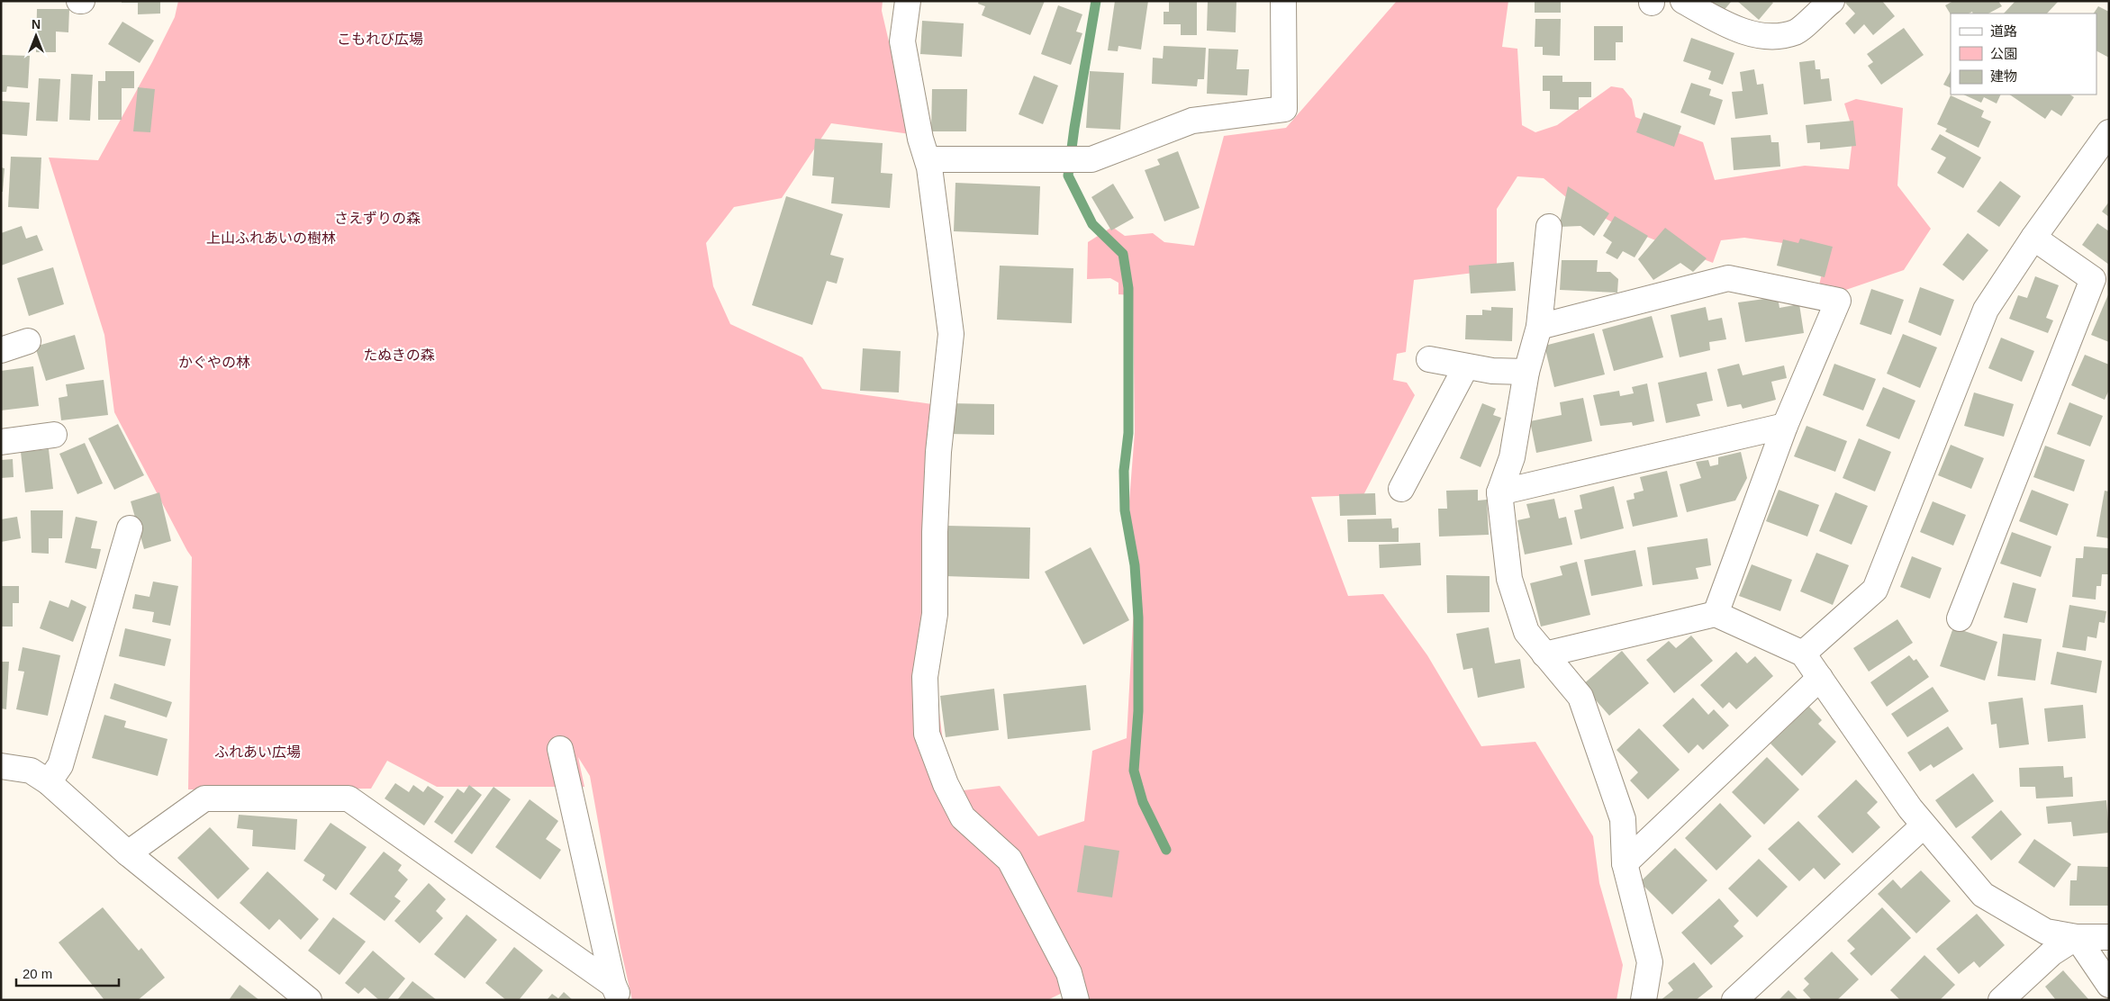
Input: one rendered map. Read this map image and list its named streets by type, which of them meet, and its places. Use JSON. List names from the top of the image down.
{
  "parks": [
    "こもれび広場",
    "さえずりの森",
    "上山ふれあいの樹林",
    "たぬきの森",
    "かぐやの林",
    "ふれあい広場"
  ],
  "legend": ["道路", "公園", "建物"],
  "scale_bar": "20 m",
  "north": "top"
}
